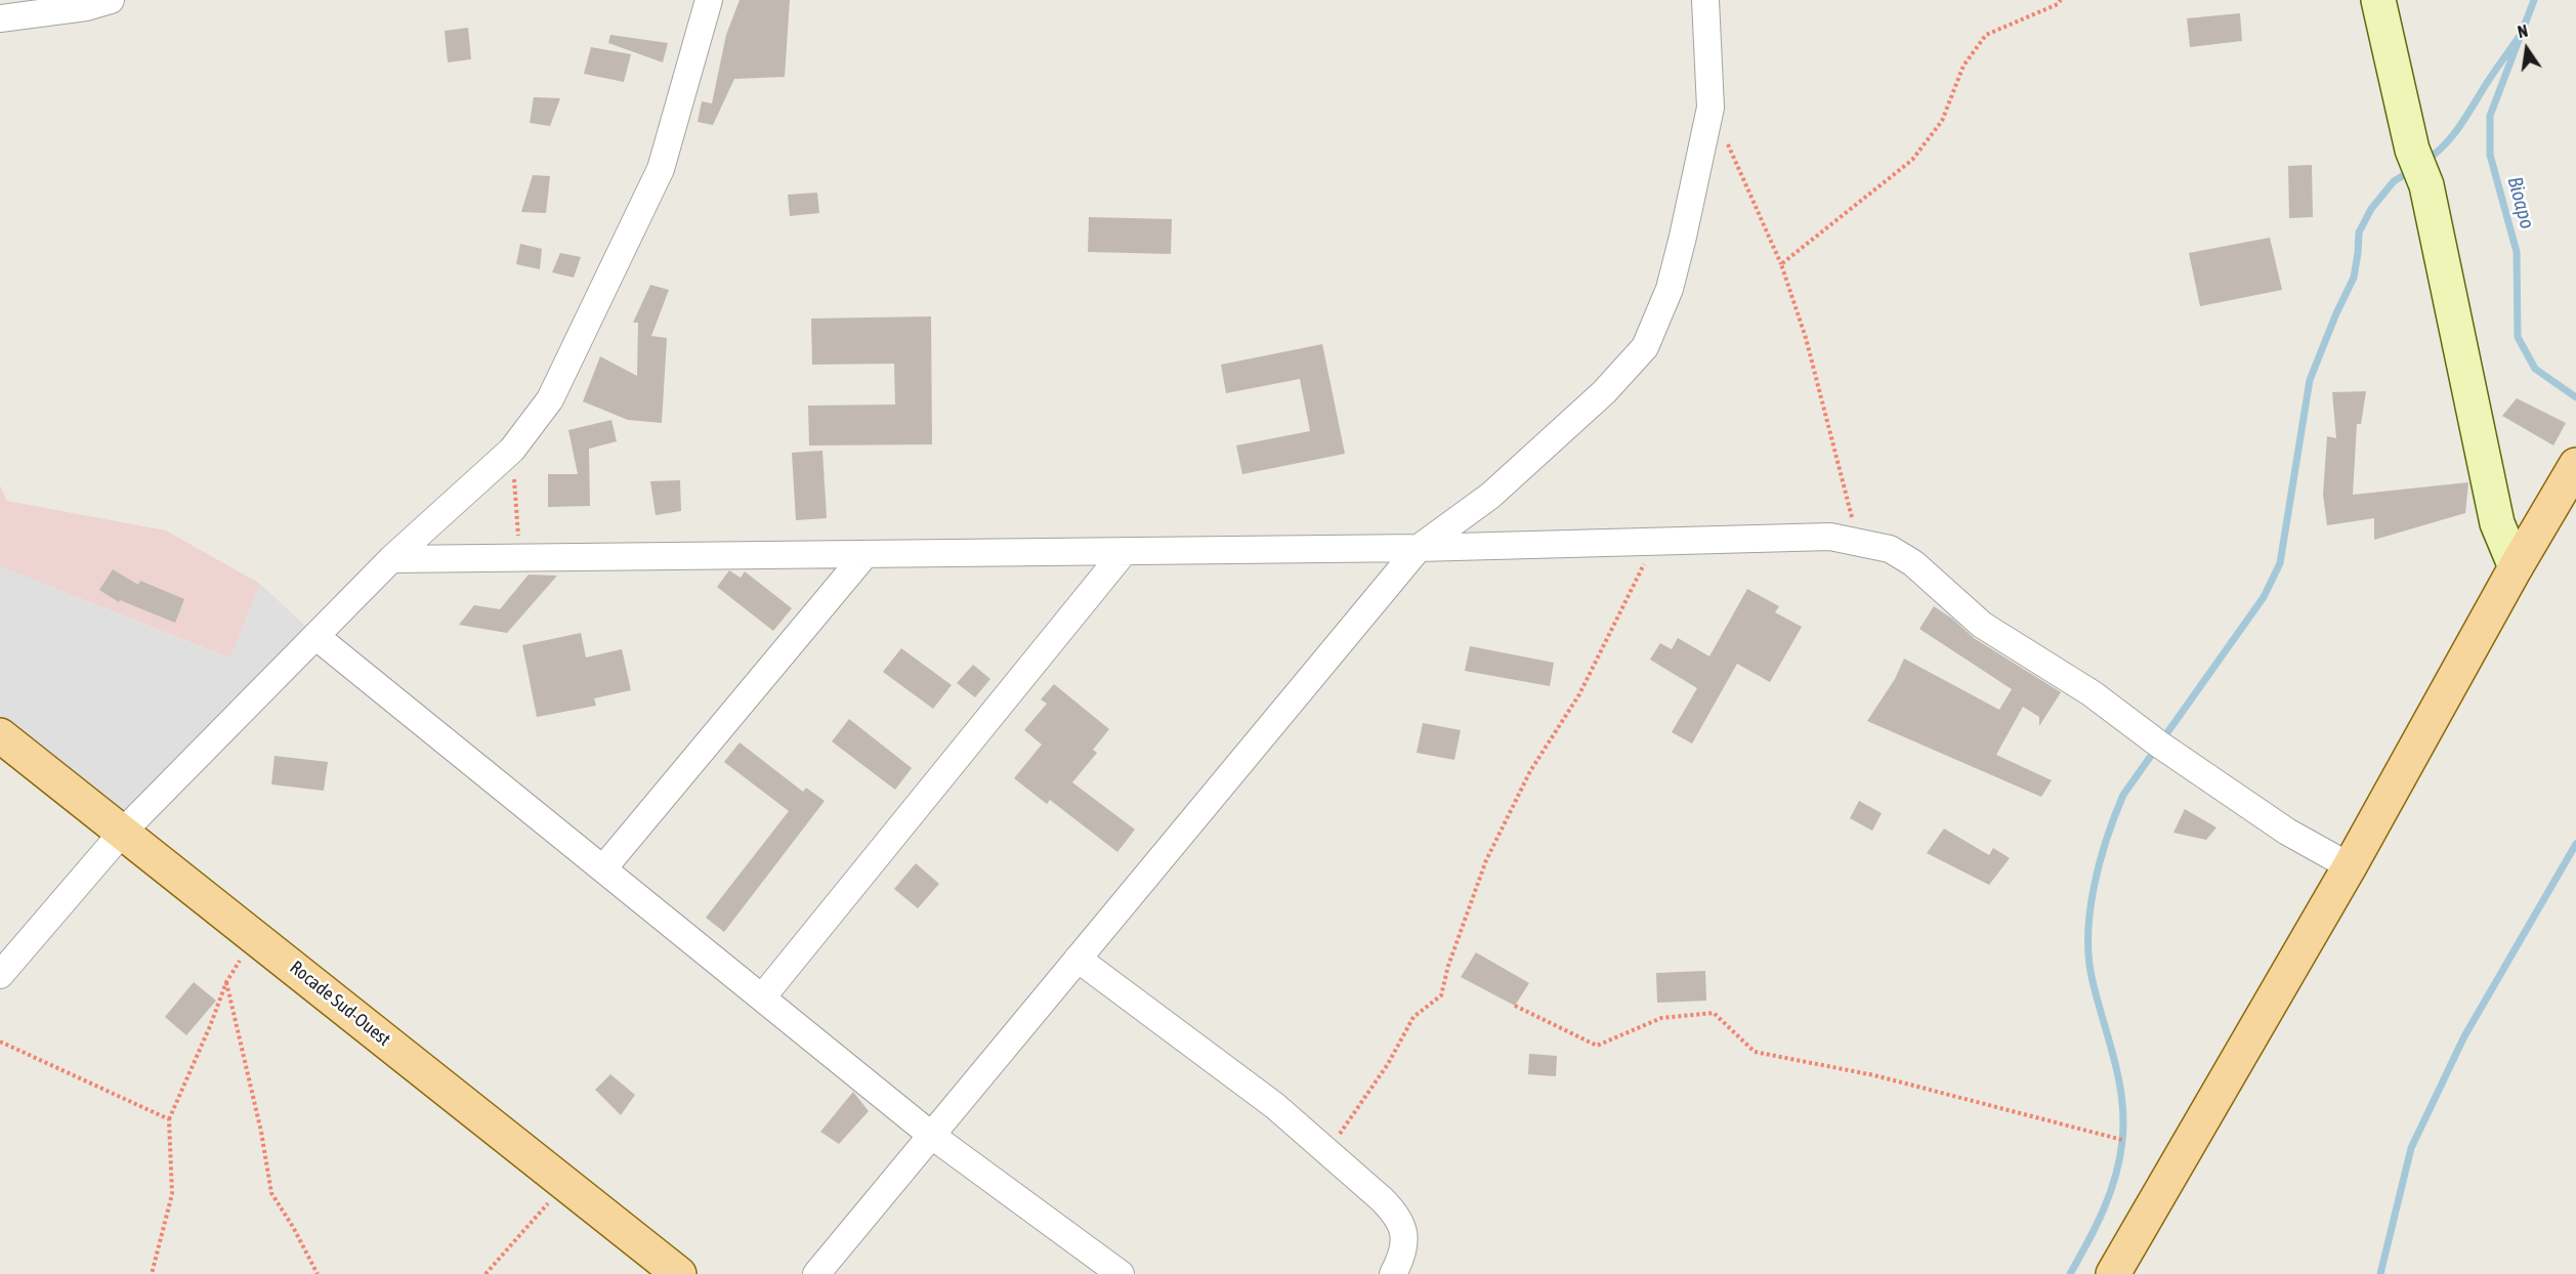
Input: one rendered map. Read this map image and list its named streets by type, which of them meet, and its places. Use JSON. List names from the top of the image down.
{
  "streets": {
    "main road": ["Rocade Sud-Ouest"]
  },
  "water": ["Bioapo"],
  "north": "top"
}
